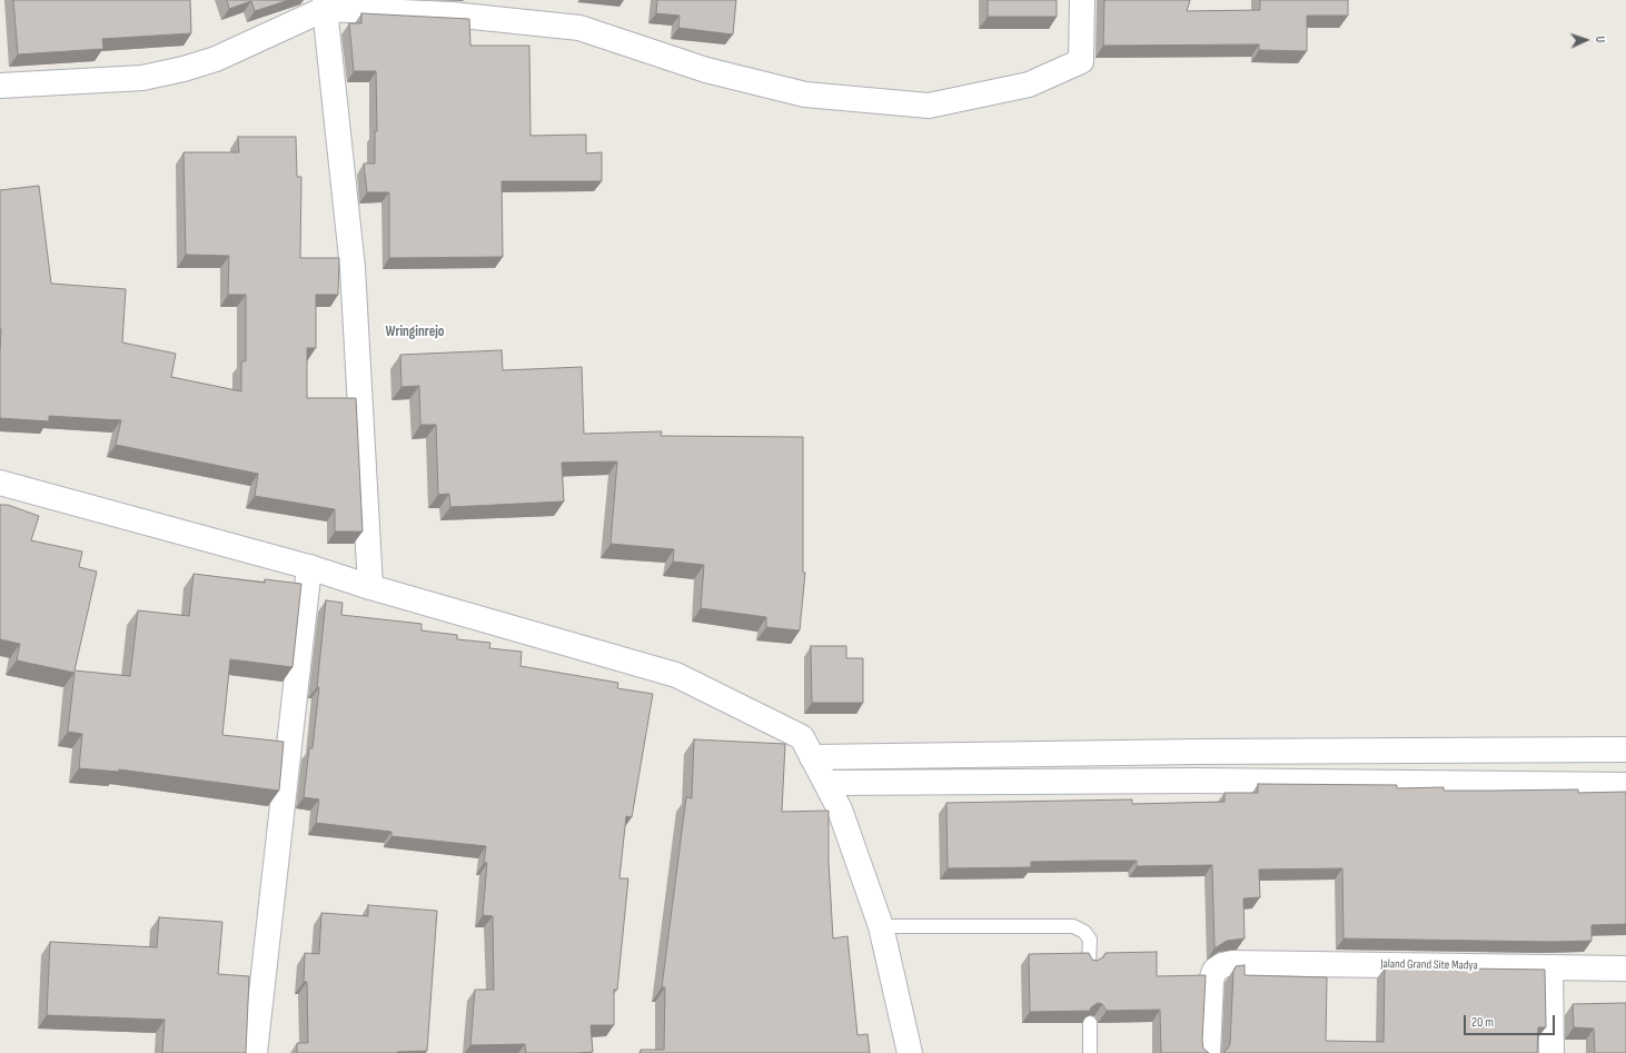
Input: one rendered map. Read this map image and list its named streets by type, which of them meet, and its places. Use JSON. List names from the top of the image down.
{
  "streets": {
    "street": ["Jaland Grand Site Madya"]
  },
  "districts": ["Wringinrejo"],
  "scale_bar": "20 m",
  "north": "right"
}
